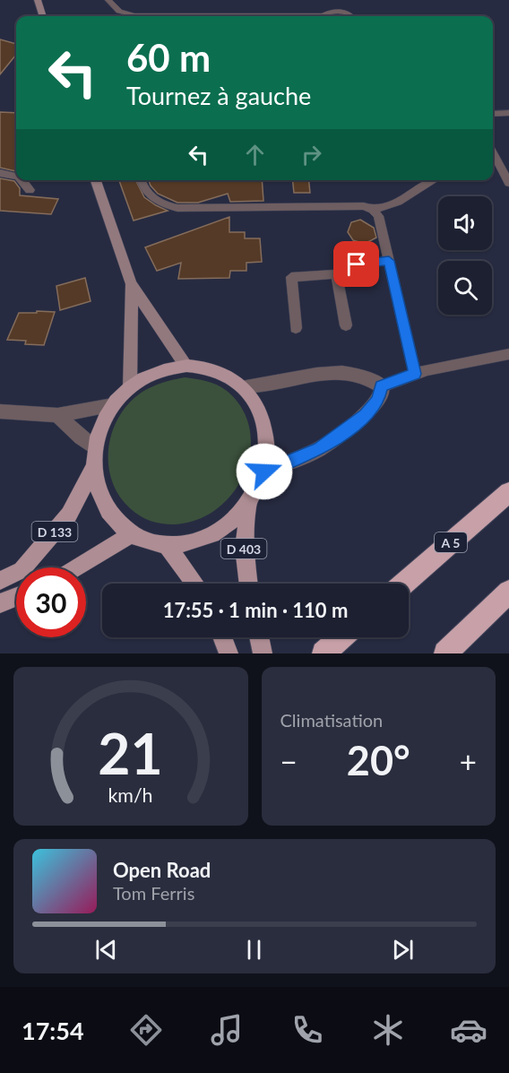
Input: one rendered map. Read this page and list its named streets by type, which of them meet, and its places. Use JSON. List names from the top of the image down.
{
  "streets": {
    "highway": ["A 5"],
    "main road": ["D 133", "D 403"]
  },
  "crossings": [
    ["D 133", "D 403"]
  ],
  "page": {
    "turn": ["60 m", "Tournez à gauche"],
    "limit": "30",
    "trip": "17:55 · 1 min · 110 m",
    "tile": "Climatisation",
    "heat": ["−", "20°", "+"],
    "song": ["Open Road", "Tom Ferris"],
    "tabs": "17:54",
    "gauge": ["21", "km/h"]
  }
}
